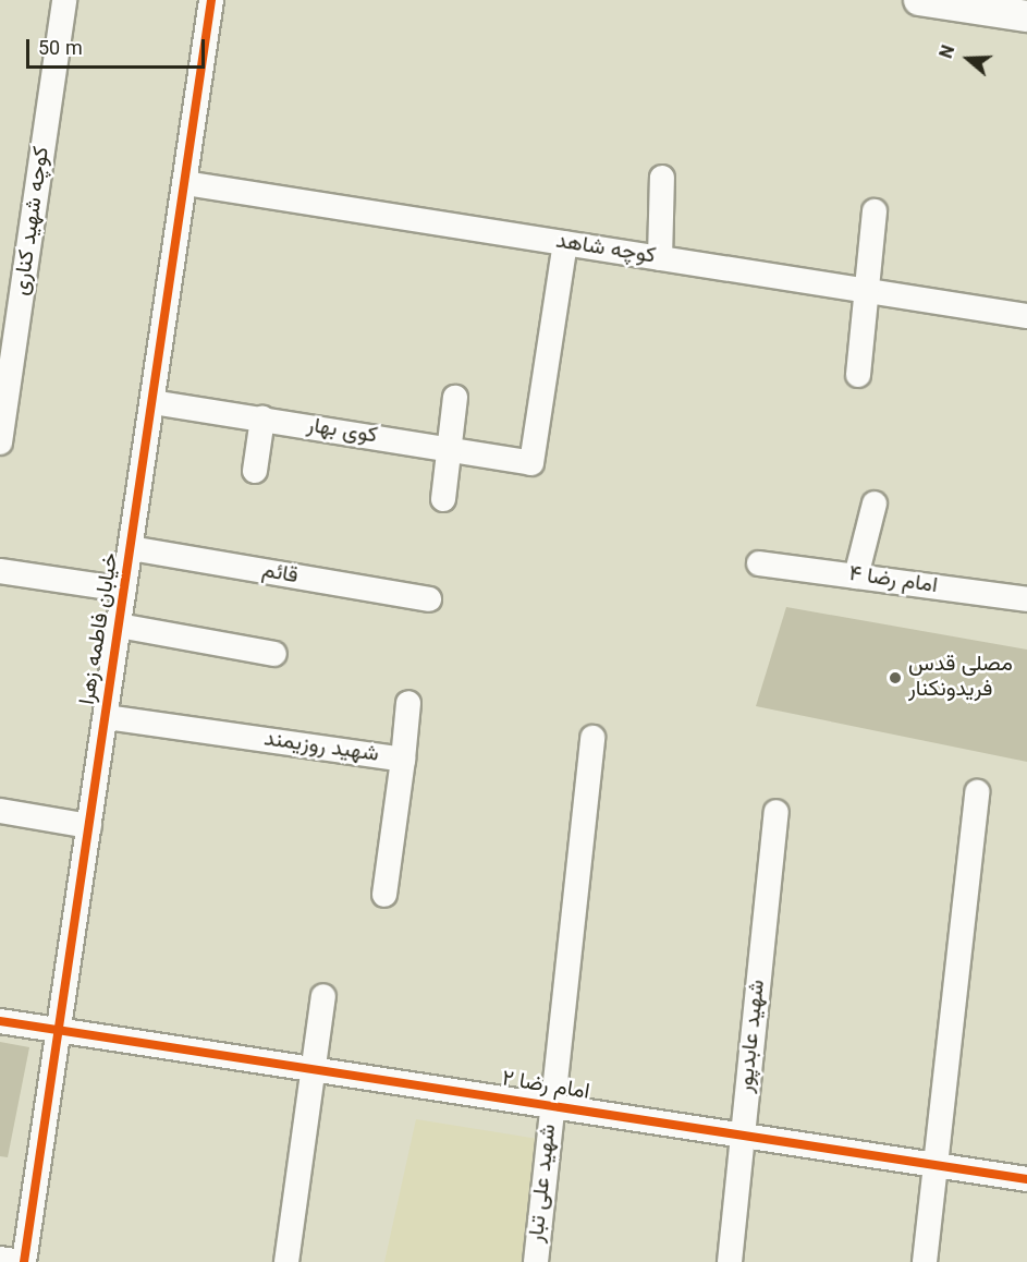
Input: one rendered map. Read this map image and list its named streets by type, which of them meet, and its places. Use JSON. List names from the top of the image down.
{
  "streets": {
    "street": [
      "کوچه شهید کناری",
      "کوچه شاهد",
      "کوی بهار",
      "قائم",
      "امام رضا ۴",
      "خیابان فاطمه زهرا",
      "شهید روزیمند",
      "شهید عابدپور",
      "امام رضا ۲",
      "شهید علی تبار"
    ]
  },
  "crossings": [
    ["کوچه شاهد", "کوی بهار"],
    ["کوچه شاهد", "خیابان فاطمه زهرا"],
    ["کوی بهار", "خیابان فاطمه زهرا"],
    ["قائم", "خیابان فاطمه زهرا"],
    ["خیابان فاطمه زهرا", "شهید روزیمند"],
    ["خیابان فاطمه زهرا", "امام رضا ۲"],
    ["شهید عابدپور", "امام رضا ۲"],
    ["امام رضا ۲", "شهید علی تبار"]
  ],
  "places": ["مصلی قدس فریدونکنار"],
  "scale_bar": "50 m",
  "north": "left"
}
